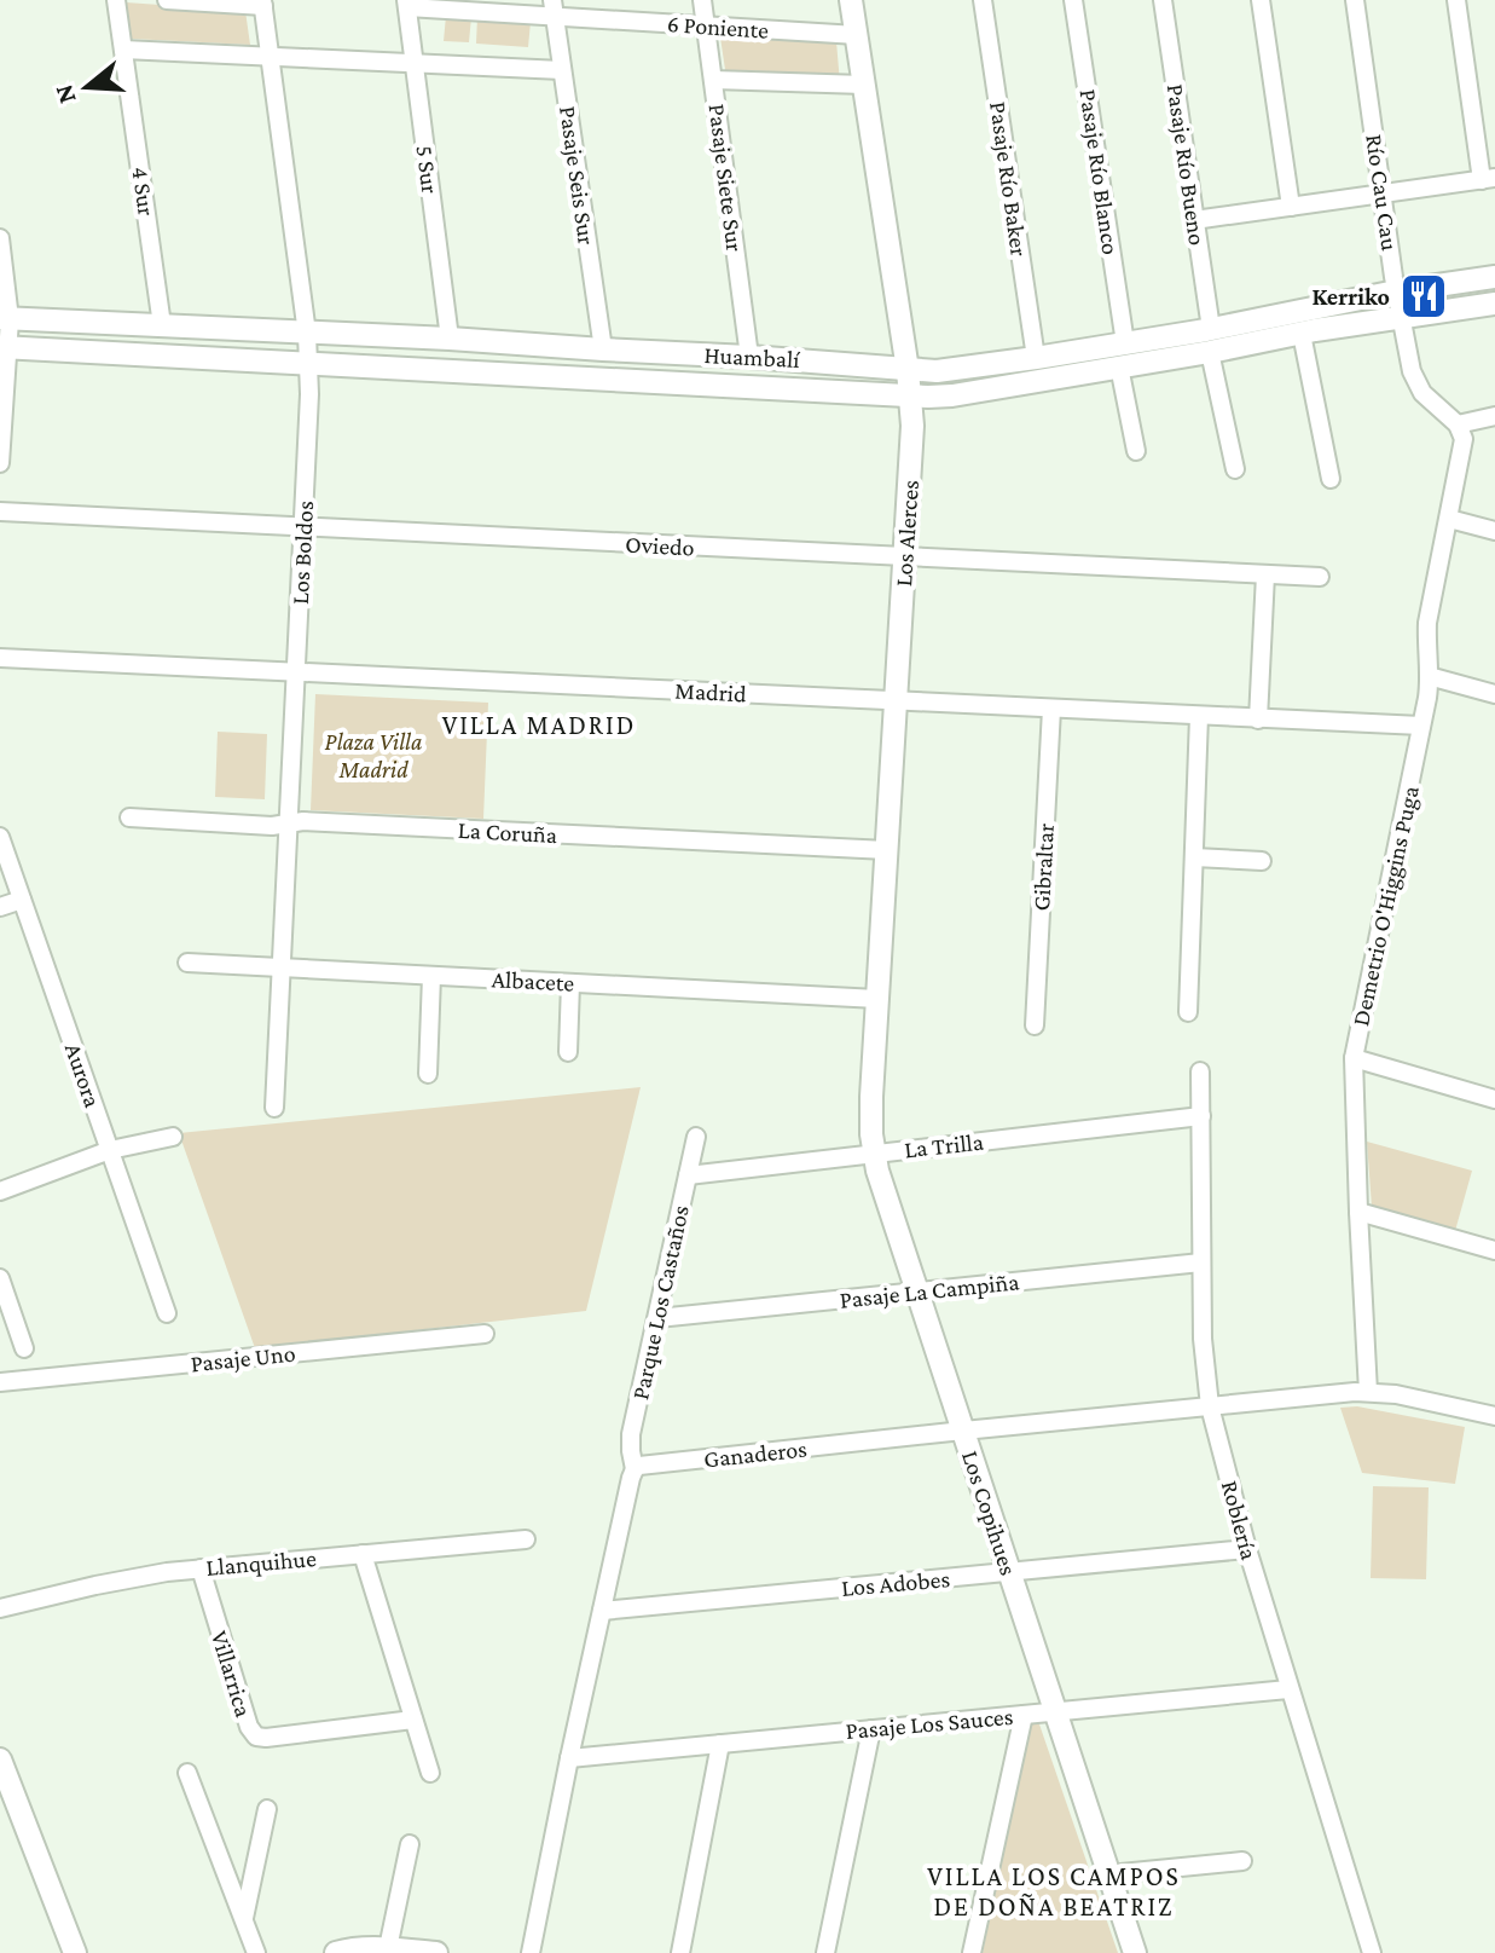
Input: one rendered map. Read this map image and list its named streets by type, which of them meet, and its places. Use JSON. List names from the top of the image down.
{
  "streets": {
    "street": [
      "6 Poniente",
      "Pasaje Río Bueno",
      "5 Sur",
      "Pasaje Río Blanco",
      "Pasaje Seis Sur",
      "Pasaje Siete Sur",
      "Pasaje Río Baker",
      "4 Sur",
      "Río Cau Cau",
      "Huambalí",
      "Los Alerces",
      "Oviedo",
      "Los Boldos",
      "Madrid",
      "La Coruña",
      "Gibraltar",
      "Demetrio O'Higgins Puga",
      "Albacete",
      "Aurora",
      "La Trilla",
      "Pasaje La Campiña",
      "Parque Los Castaños",
      "Pasaje Uno",
      "Ganaderos",
      "Los Copihues",
      "Roblería",
      "Llanquihue",
      "Los Adobes",
      "Villarrica",
      "Pasaje Los Sauces"
    ]
  },
  "crossings": [
    ["6 Poniente", "5 Sur"],
    ["6 Poniente", "Pasaje Seis Sur"],
    ["6 Poniente", "Pasaje Siete Sur"],
    ["6 Poniente", "Los Alerces"],
    ["Pasaje Río Bueno", "Huambalí"],
    ["5 Sur", "Huambalí"],
    ["Pasaje Río Blanco", "Huambalí"],
    ["Pasaje Seis Sur", "Huambalí"],
    ["Pasaje Siete Sur", "Huambalí"],
    ["Pasaje Río Baker", "Huambalí"],
    ["4 Sur", "Huambalí"],
    ["Río Cau Cau", "Huambalí"],
    ["Río Cau Cau", "Demetrio O'Higgins Puga"],
    ["Huambalí", "Los Alerces"],
    ["Huambalí", "Los Boldos"],
    ["Los Alerces", "Oviedo"],
    ["Los Alerces", "Madrid"],
    ["Los Alerces", "La Coruña"],
    ["Los Alerces", "Albacete"],
    ["Los Alerces", "Los Copihues"],
    ["Oviedo", "Los Boldos"],
    ["Los Boldos", "Madrid"],
    ["Los Boldos", "La Coruña"],
    ["Los Boldos", "Albacete"],
    ["Madrid", "Gibraltar"],
    ["Madrid", "Demetrio O'Higgins Puga"],
    ["Demetrio O'Higgins Puga", "Ganaderos"],
    ["La Trilla", "Parque Los Castaños"],
    ["La Trilla", "Los Copihues"],
    ["La Trilla", "Roblería"],
    ["Pasaje La Campiña", "Parque Los Castaños"],
    ["Pasaje La Campiña", "Los Copihues"],
    ["Pasaje La Campiña", "Roblería"],
    ["Parque Los Castaños", "Ganaderos"],
    ["Ganaderos", "Los Copihues"],
    ["Ganaderos", "Roblería"],
    ["Los Copihues", "Los Adobes"],
    ["Los Copihues", "Pasaje Los Sauces"],
    ["Roblería", "Los Adobes"],
    ["Roblería", "Pasaje Los Sauces"],
    ["Llanquihue", "Villarrica"]
  ],
  "districts": ["VILLA MADRID", "VILLA LOS CAMPOS DE DOÑA BEATRIZ"],
  "parks": ["Plaza Villa Madrid"],
  "places": {
    "restaurant": ["Kerriko"]
  },
  "north": "left"
}
